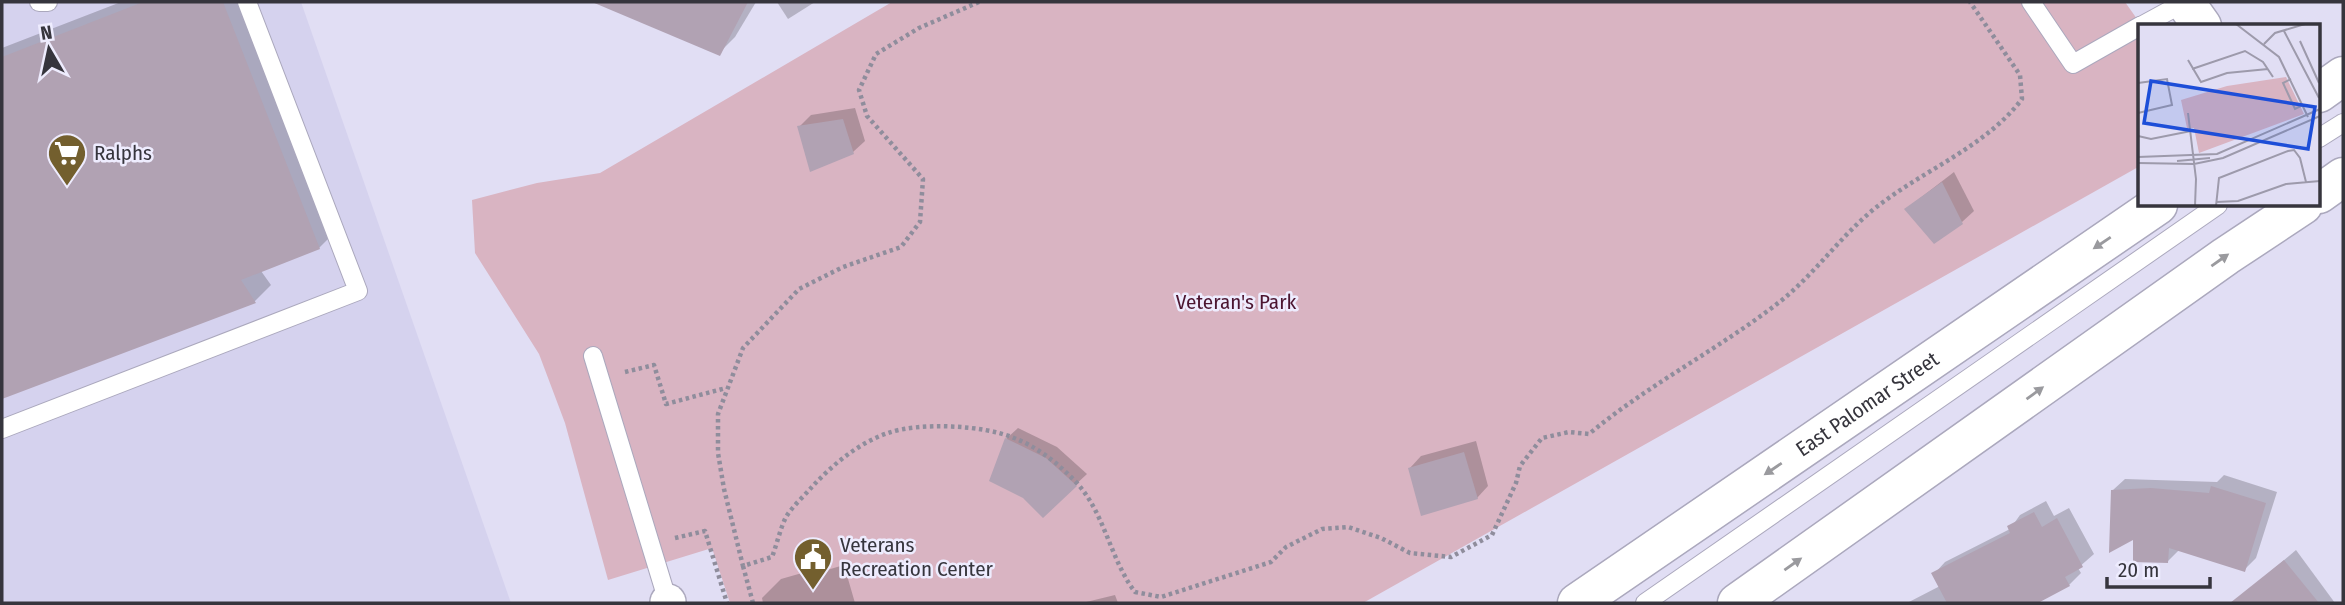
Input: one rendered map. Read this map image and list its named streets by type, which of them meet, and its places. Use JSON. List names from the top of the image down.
{
  "streets": {
    "main road": ["East Palomar Street"]
  },
  "parks": ["Veteran's Park"],
  "places": {
    "supermarket": ["Ralphs"],
    "public building": ["Veterans Recreation Center"]
  },
  "scale_bar": "20 m",
  "north": "top"
}
